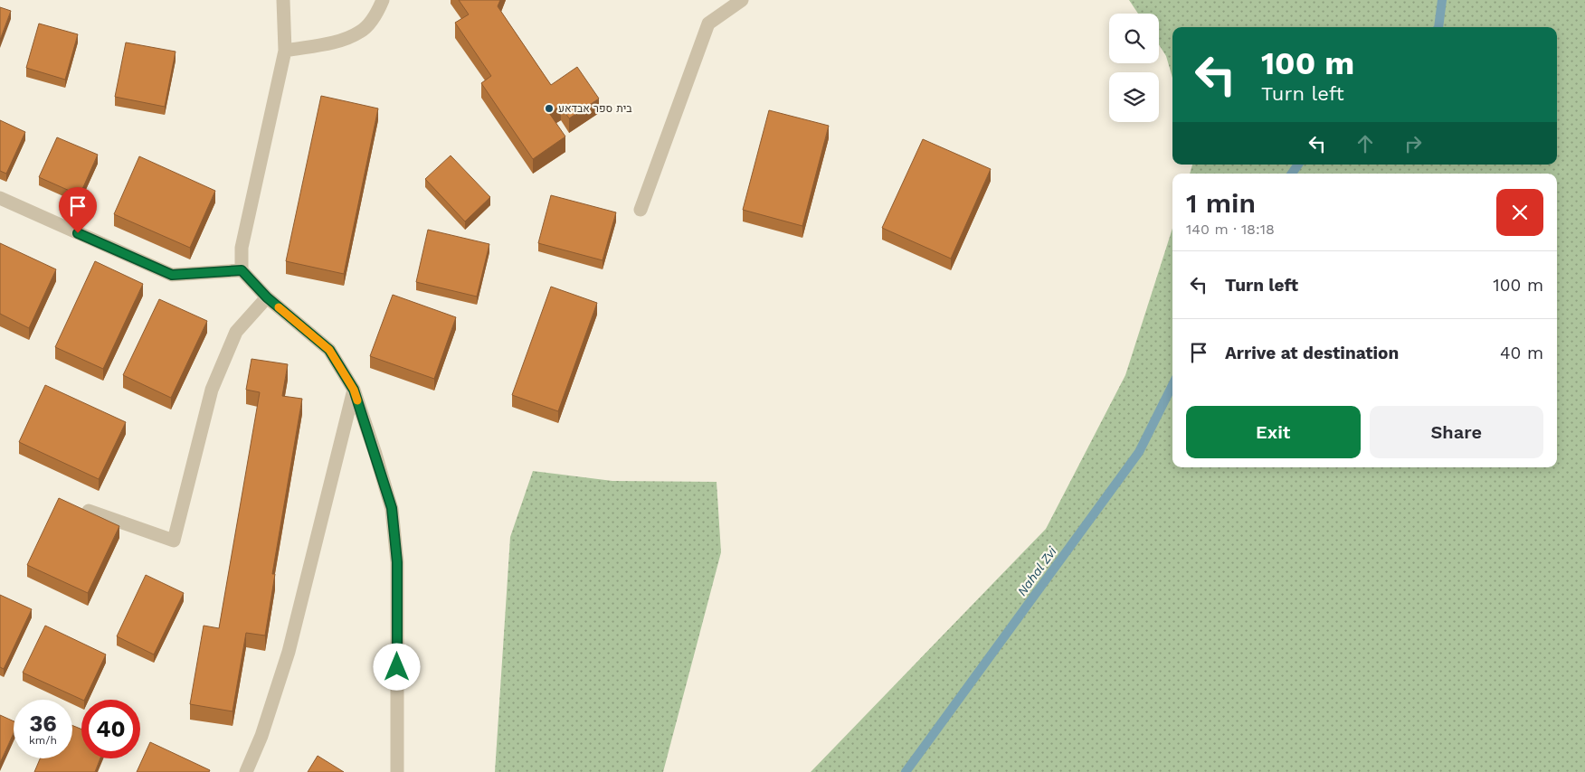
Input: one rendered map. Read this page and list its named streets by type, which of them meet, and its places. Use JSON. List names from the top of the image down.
{
  "water": ["Nahal Zvi"],
  "places": ["בית ספר אבדאע"],
  "page": {
    "turn": ["100 m", "Turn left"],
    "heading": ["1 min", "140 m · 18:18"],
    "list": [
      {
        "name": "Turn left",
        "value": "100 m"
      },
      {
        "name": "Arrive at destination",
        "value": "40 m"
      }
    ],
    "buttons": ["Exit", "Share"],
    "speed": "36 km/h",
    "limit": "40"
  }
}
